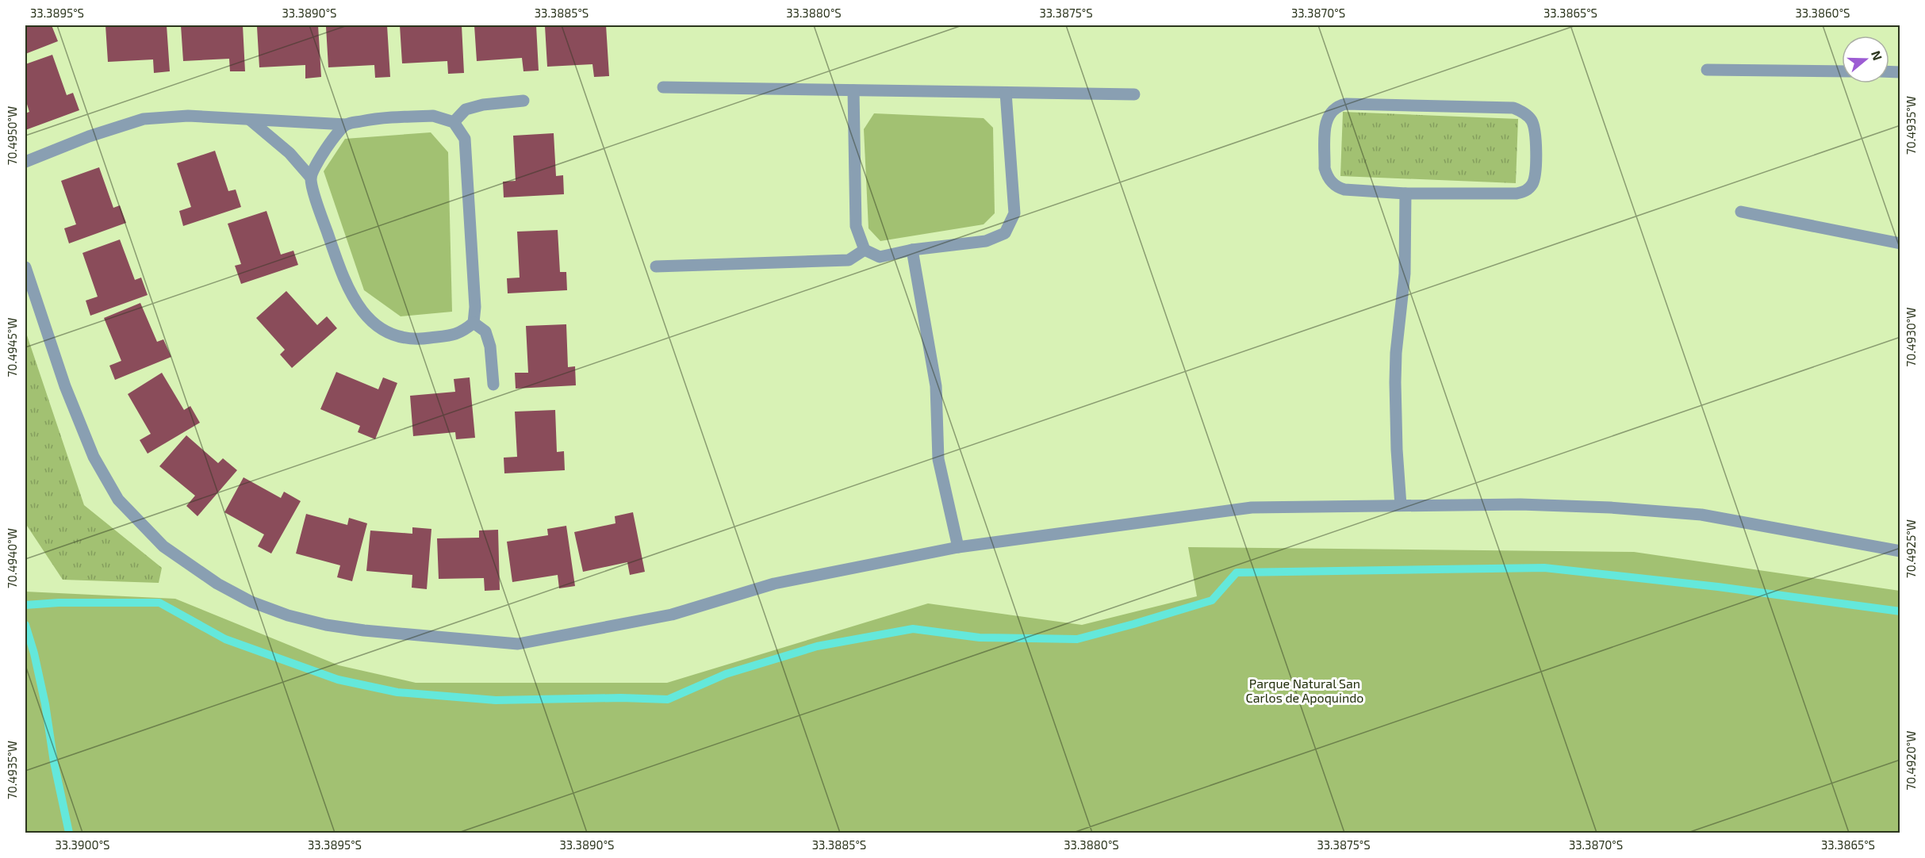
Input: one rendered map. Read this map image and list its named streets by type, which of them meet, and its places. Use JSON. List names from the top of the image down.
{
  "parks": ["Parque Natural San Carlos de Apoquindo"],
  "north": "right",
  "coordinates": [
    "33.3895°S",
    "33.3890°S",
    "33.3885°S",
    "33.3880°S",
    "33.3875°S",
    "33.3870°S",
    "33.3865°S",
    "33.3860°S",
    "70.4935°W",
    "70.4950°W",
    "70.4930°W",
    "70.4945°W",
    "70.4925°W",
    "70.4940°W",
    "70.4920°W",
    "33.3900°S"
  ]
}
